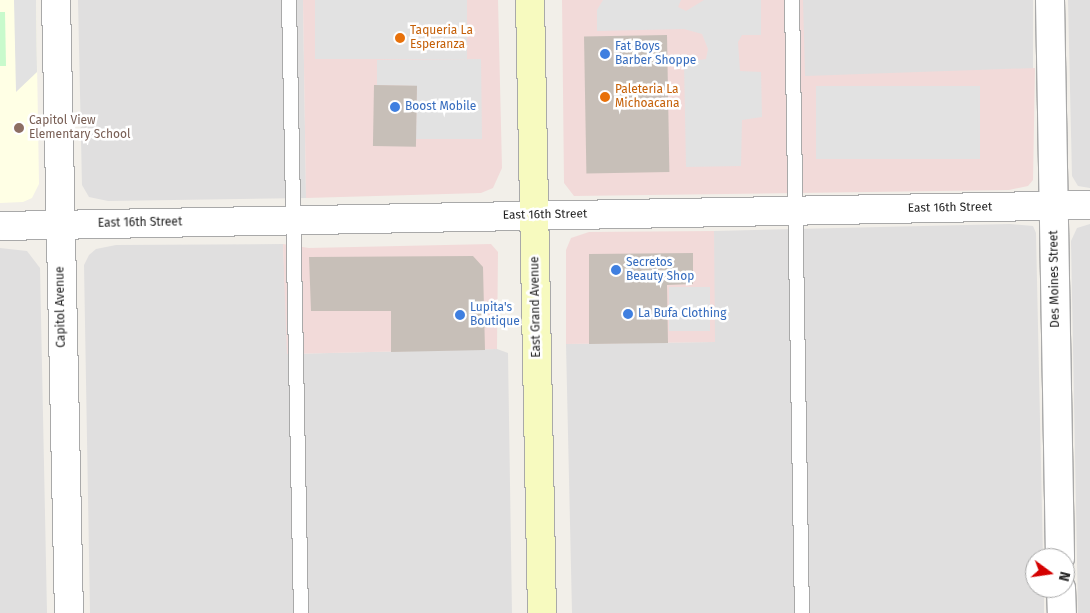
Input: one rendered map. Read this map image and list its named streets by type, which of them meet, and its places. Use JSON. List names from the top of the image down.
{
  "streets": {
    "main road": ["East Grand Avenue"],
    "street": ["East 16th Street", "Des Moines Street", "Capitol Avenue"]
  },
  "crossings": [
    ["East 16th Street", "Des Moines Street"],
    ["East 16th Street", "Capitol Avenue"],
    ["East 16th Street", "East Grand Avenue"]
  ],
  "places": [
    "Taqueria La Esperanza",
    "Fat Boys Barber Shoppe",
    "Paleteria La Michoacana",
    "Boost Mobile",
    "Capitol View Elementary School",
    "Secretos Beauty Shop",
    "La Bufa Clothing",
    "Lupita's Boutique"
  ],
  "north": "right"
}
